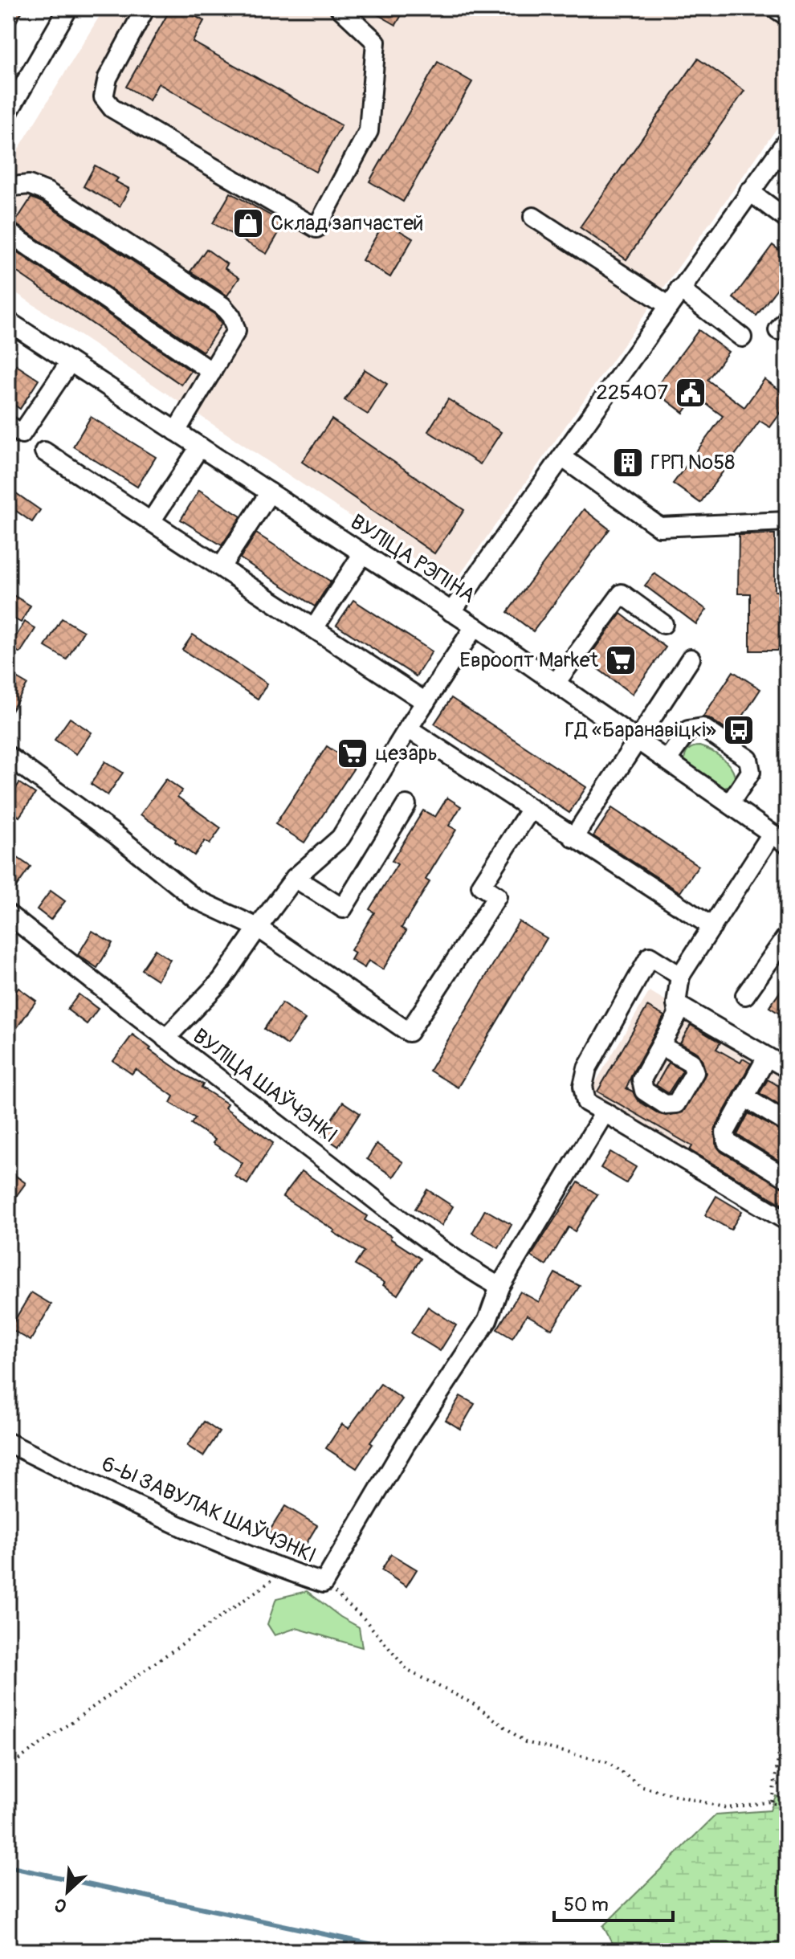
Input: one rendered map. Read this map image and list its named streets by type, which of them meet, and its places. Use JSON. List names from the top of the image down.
{
  "streets": {
    "street": ["ВУЛІЦА РЭПІНА", "ВУЛІЦА ШАЎЧЭНКІ", "6-Ы ЗАВУЛАК ШАЎЧЭНКІ"]
  },
  "crossings": [
    ["ВУЛІЦА ШАЎЧЭНКІ", "6-Ы ЗАВУЛАК ШАЎЧЭНКІ"]
  ],
  "places": {
    "shop": ["Склад запчастей"],
    "public building": ["225407"],
    "building": ["ГРП №58"],
    "supermarket": ["Евроопт Market", "цезарь"],
    "bus stop": ["ГД «Баранавіцкі»"]
  },
  "scale_bar": "50 m",
  "north": "bottom left"
}
